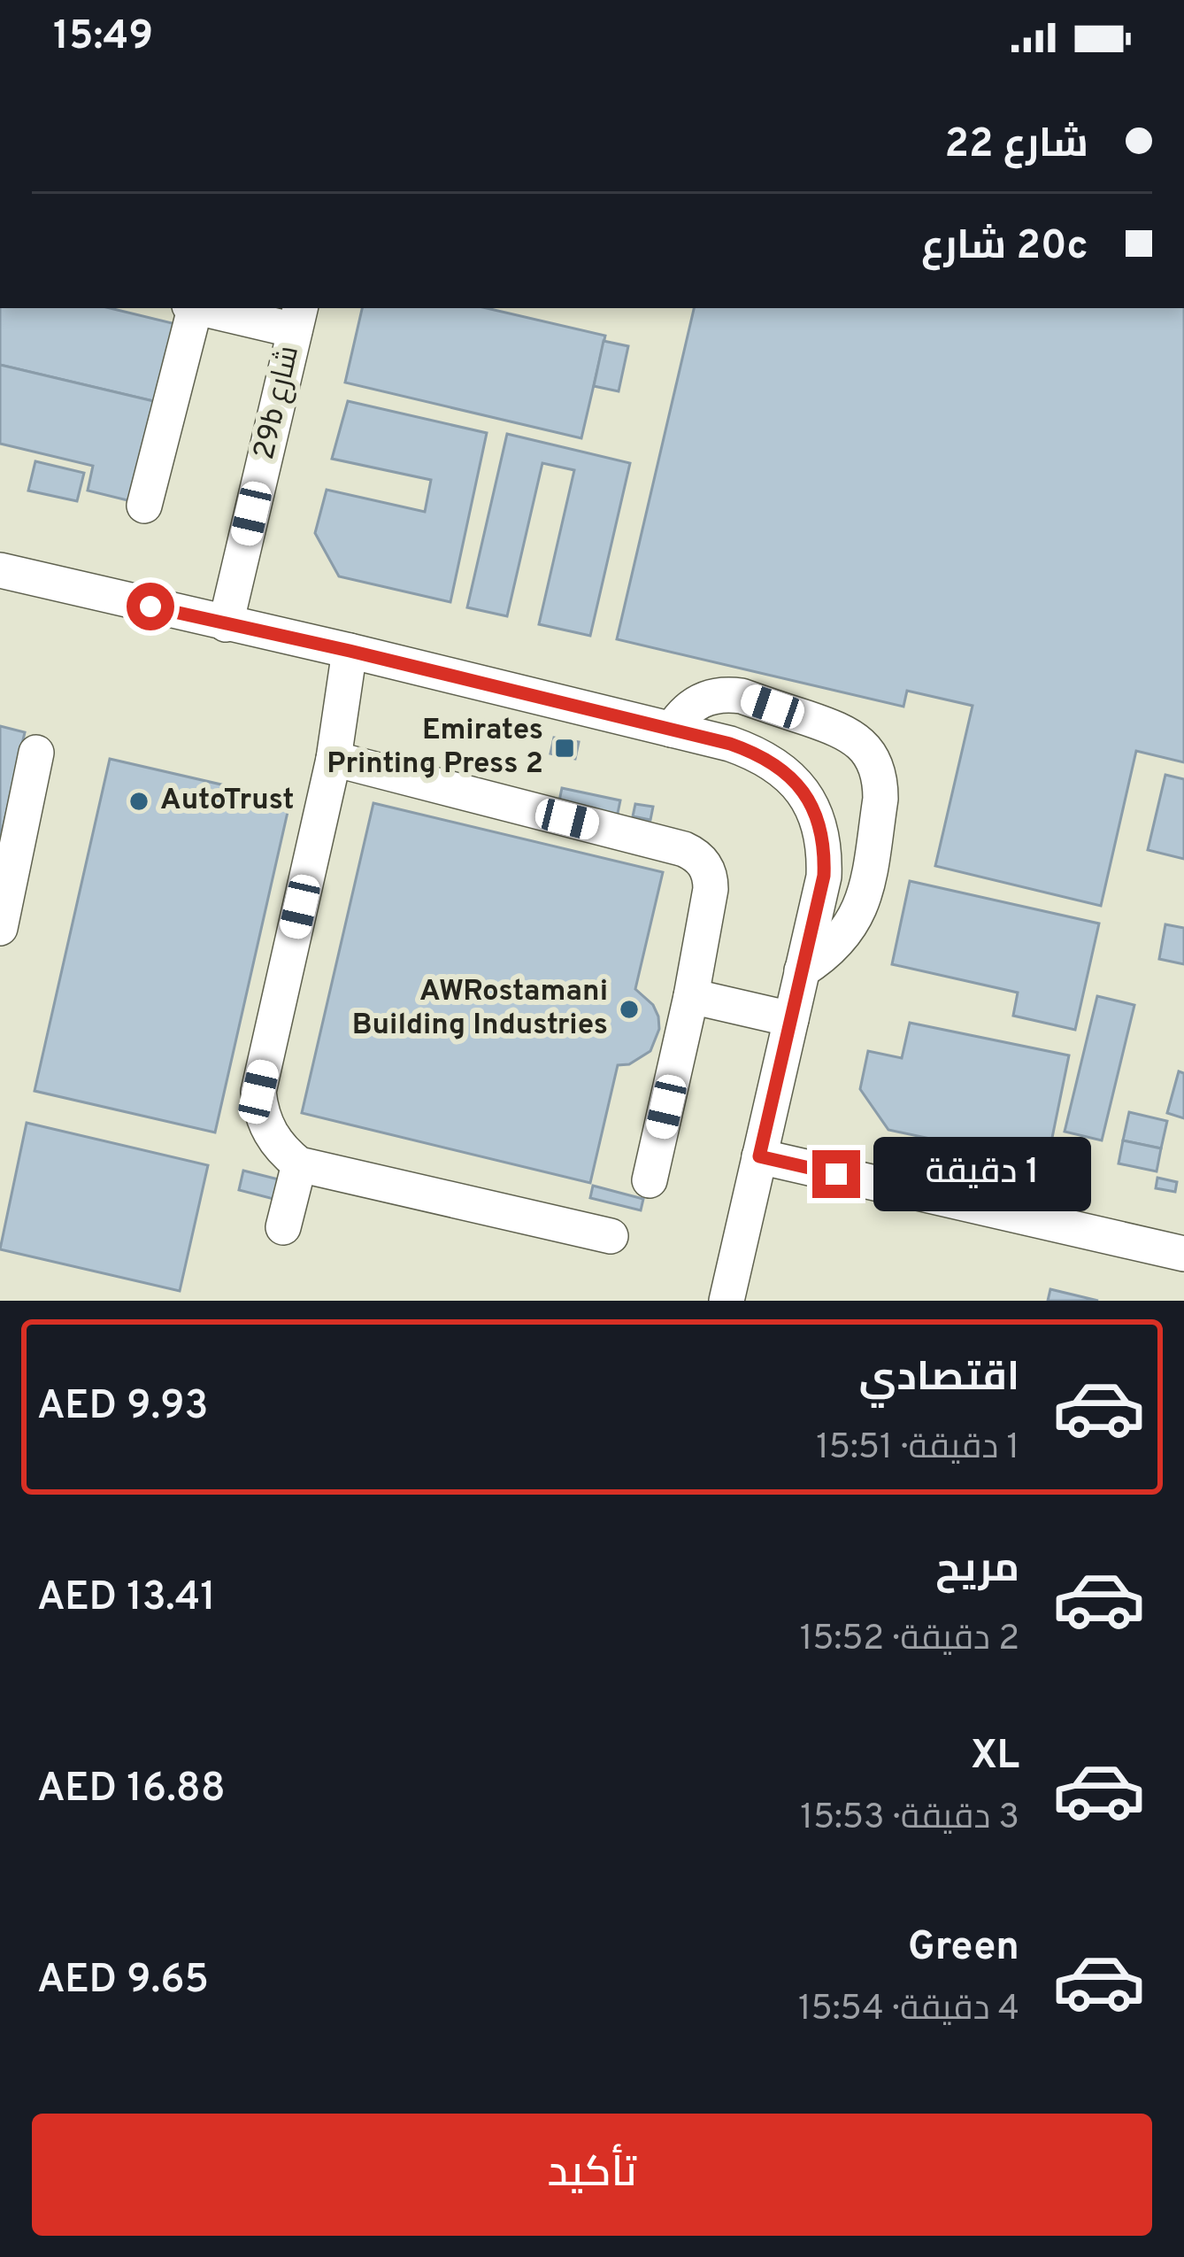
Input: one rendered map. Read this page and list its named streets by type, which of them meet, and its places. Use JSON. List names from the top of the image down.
{
  "streets": {
    "street": ["29b شارع"]
  },
  "places": {
    "transit": ["Emirates Printing Press 2"],
    "other": ["AutoTrust", "AWRostamani Building Industries"]
  },
  "page": {
    "status": "15:49",
    "banner": ["شارع 22", "20c شارع"],
    "bubble": "1 دقيقة",
    "list": [
      {
        "name": "اقتصادي",
        "note": "1 دقيقة · 15:51",
        "value": "AED 9.93"
      },
      {
        "name": "مريح",
        "note": "2 دقيقة · 15:52",
        "value": "AED 13.41"
      },
      {
        "name": "XL",
        "note": "3 دقيقة · 15:53",
        "value": "AED 16.88"
      },
      {
        "name": "Green",
        "note": "4 دقيقة · 15:54",
        "value": "AED 9.65"
      }
    ],
    "buttons": "تأكيد"
  }
}
